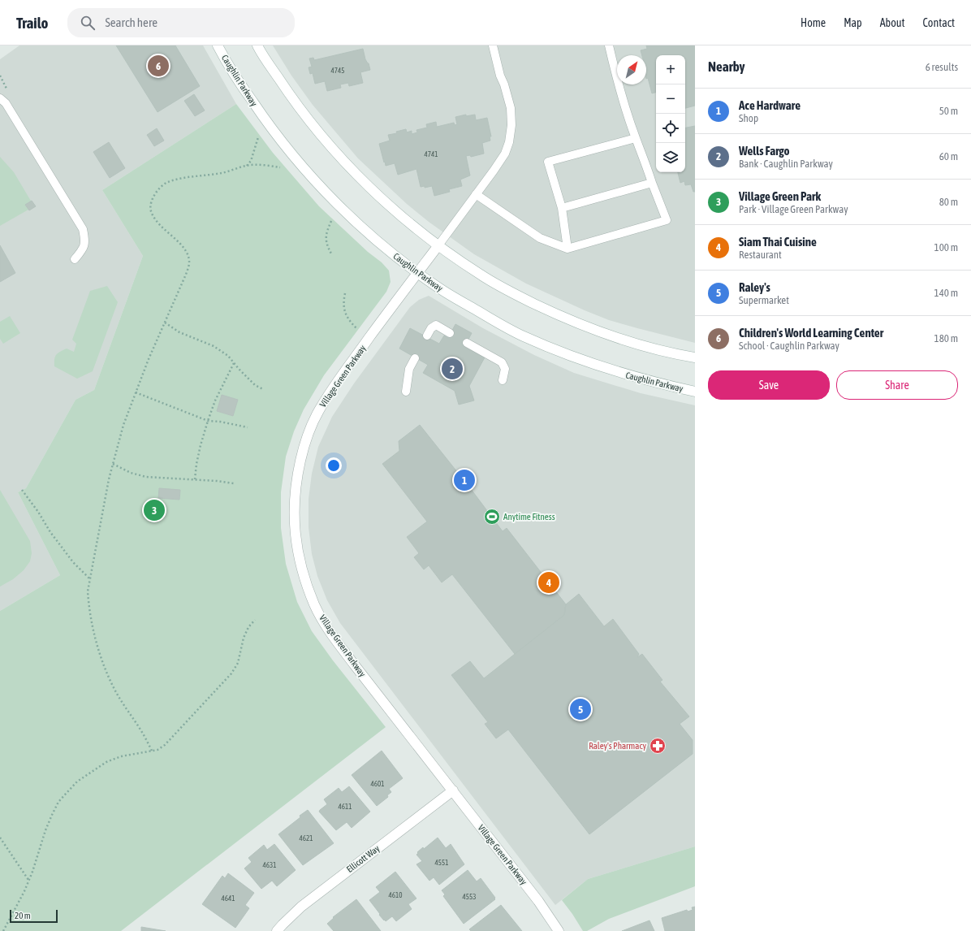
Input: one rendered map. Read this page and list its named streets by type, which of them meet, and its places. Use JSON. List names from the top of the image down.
{
  "streets": {
    "street": ["Caughlin Parkway", "Village Green Parkway", "Ellicott Way"]
  },
  "crossings": [
    ["Caughlin Parkway", "Village Green Parkway"],
    ["Village Green Parkway", "Ellicott Way"]
  ],
  "places": {
    "sports": ["Anytime Fitness"],
    "pharmacy": ["Raley's Pharmacy"]
  },
  "house_numbers": [
    "4745",
    "4741",
    "4601",
    "4611",
    "4621",
    "4551",
    "4631",
    "4610",
    "4553",
    "4641"
  ],
  "scale_bar": "20 m",
  "north": "top right",
  "page": {
    "header": "Trailo",
    "search": "Search here",
    "nav": [
      "Home",
      "Map",
      "About",
      "Contact"
    ],
    "heading": ["Nearby", "6 results"],
    "pins": [
      "6",
      "2",
      "1",
      "3",
      "4",
      "5"
    ],
    "map_buttons": ["+", "−"],
    "list": [
      {
        "mark": "1",
        "name": "Ace Hardware",
        "note": "Shop",
        "value": "50 m"
      },
      {
        "mark": "2",
        "name": "Wells Fargo",
        "note": "Bank · Caughlin Parkway",
        "value": "60 m"
      },
      {
        "mark": "3",
        "name": "Village Green Park",
        "note": "Park · Village Green Parkway",
        "value": "80 m"
      },
      {
        "mark": "4",
        "name": "Siam Thai Cuisine",
        "note": "Restaurant",
        "value": "100 m"
      },
      {
        "mark": "5",
        "name": "Raley's",
        "note": "Supermarket",
        "value": "140 m"
      },
      {
        "mark": "6",
        "name": "Children's World Learning Center",
        "note": "School · Caughlin Parkway",
        "value": "180 m"
      }
    ],
    "buttons": ["Save", "Share"],
    "scale": "20 m"
  }
}
